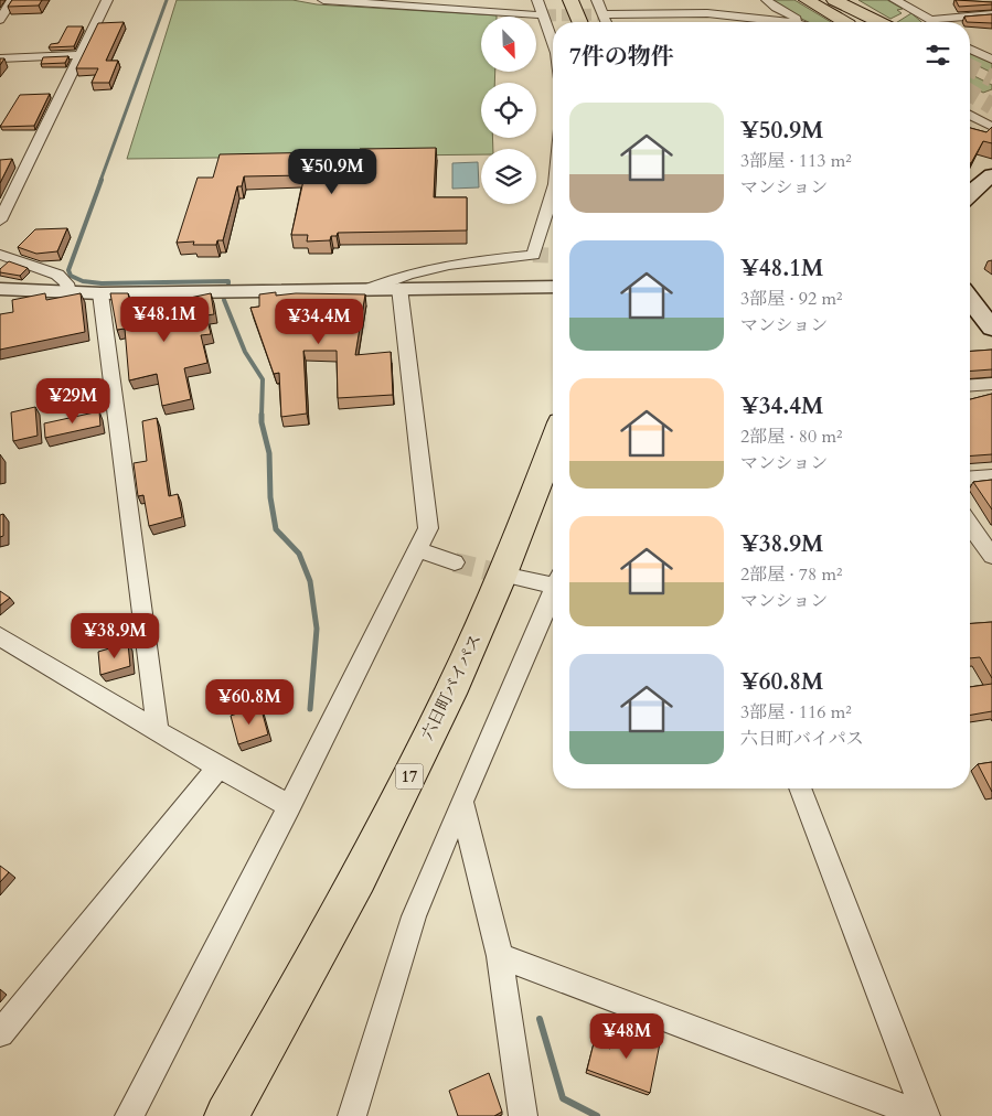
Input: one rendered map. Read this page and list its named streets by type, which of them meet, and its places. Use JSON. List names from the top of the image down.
{
  "streets": {
    "highway": ["六日町バイパス", "17"]
  },
  "north": "bottom right",
  "page": {
    "heading": "7件の物件",
    "list": [
      {
        "name": "¥50.9M",
        "note": "3部屋 · 113 m² · マンション"
      },
      {
        "name": "¥48.1M",
        "note": "3部屋 · 92 m² · マンション"
      },
      {
        "name": "¥34.4M",
        "note": "2部屋 · 80 m² · マンション"
      },
      {
        "name": "¥38.9M",
        "note": "2部屋 · 78 m² · マンション"
      },
      {
        "name": "¥60.8M",
        "note": "3部屋 · 116 m² · 六日町バイパス"
      }
    ],
    "price": [
      "¥50.9M",
      "¥48.1M",
      "¥34.4M",
      "¥29M",
      "¥38.9M",
      "¥60.8M",
      "¥48M"
    ]
  }
}
